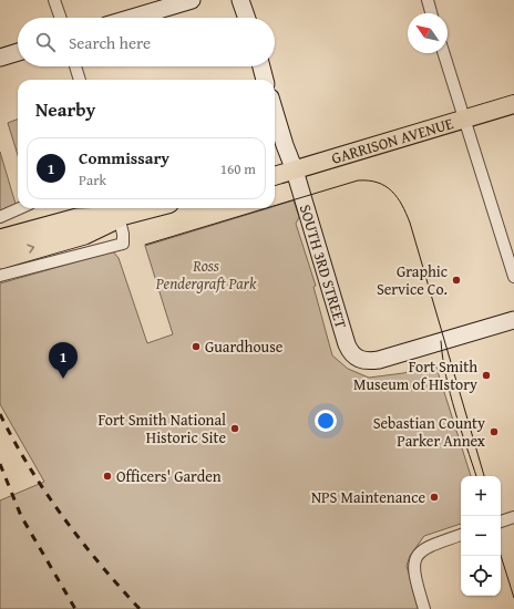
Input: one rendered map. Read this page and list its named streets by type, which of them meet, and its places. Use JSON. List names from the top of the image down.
{
  "streets": {
    "main road": ["GARRISON AVENUE"],
    "street": ["SOUTH 3RD STREET"]
  },
  "crossings": [
    ["GARRISON AVENUE", "SOUTH 3RD STREET"]
  ],
  "parks": ["Ross Pendergraft Park"],
  "places": [
    "Graphic Service Co.",
    "Guardhouse",
    "Fort Smith Museum of HIstory",
    "Fort Smith National Historic Site",
    "Sebastian County Parker Annex",
    "Officers' Garden",
    "NPS Maintenance"
  ],
  "north": "top left",
  "page": {
    "search": "Search here",
    "heading": "Nearby",
    "list": [
      {
        "mark": "1",
        "name": "Commissary",
        "note": "Park",
        "value": "160 m"
      }
    ],
    "pins": "1",
    "map_buttons": ["+", "−"]
  }
}
